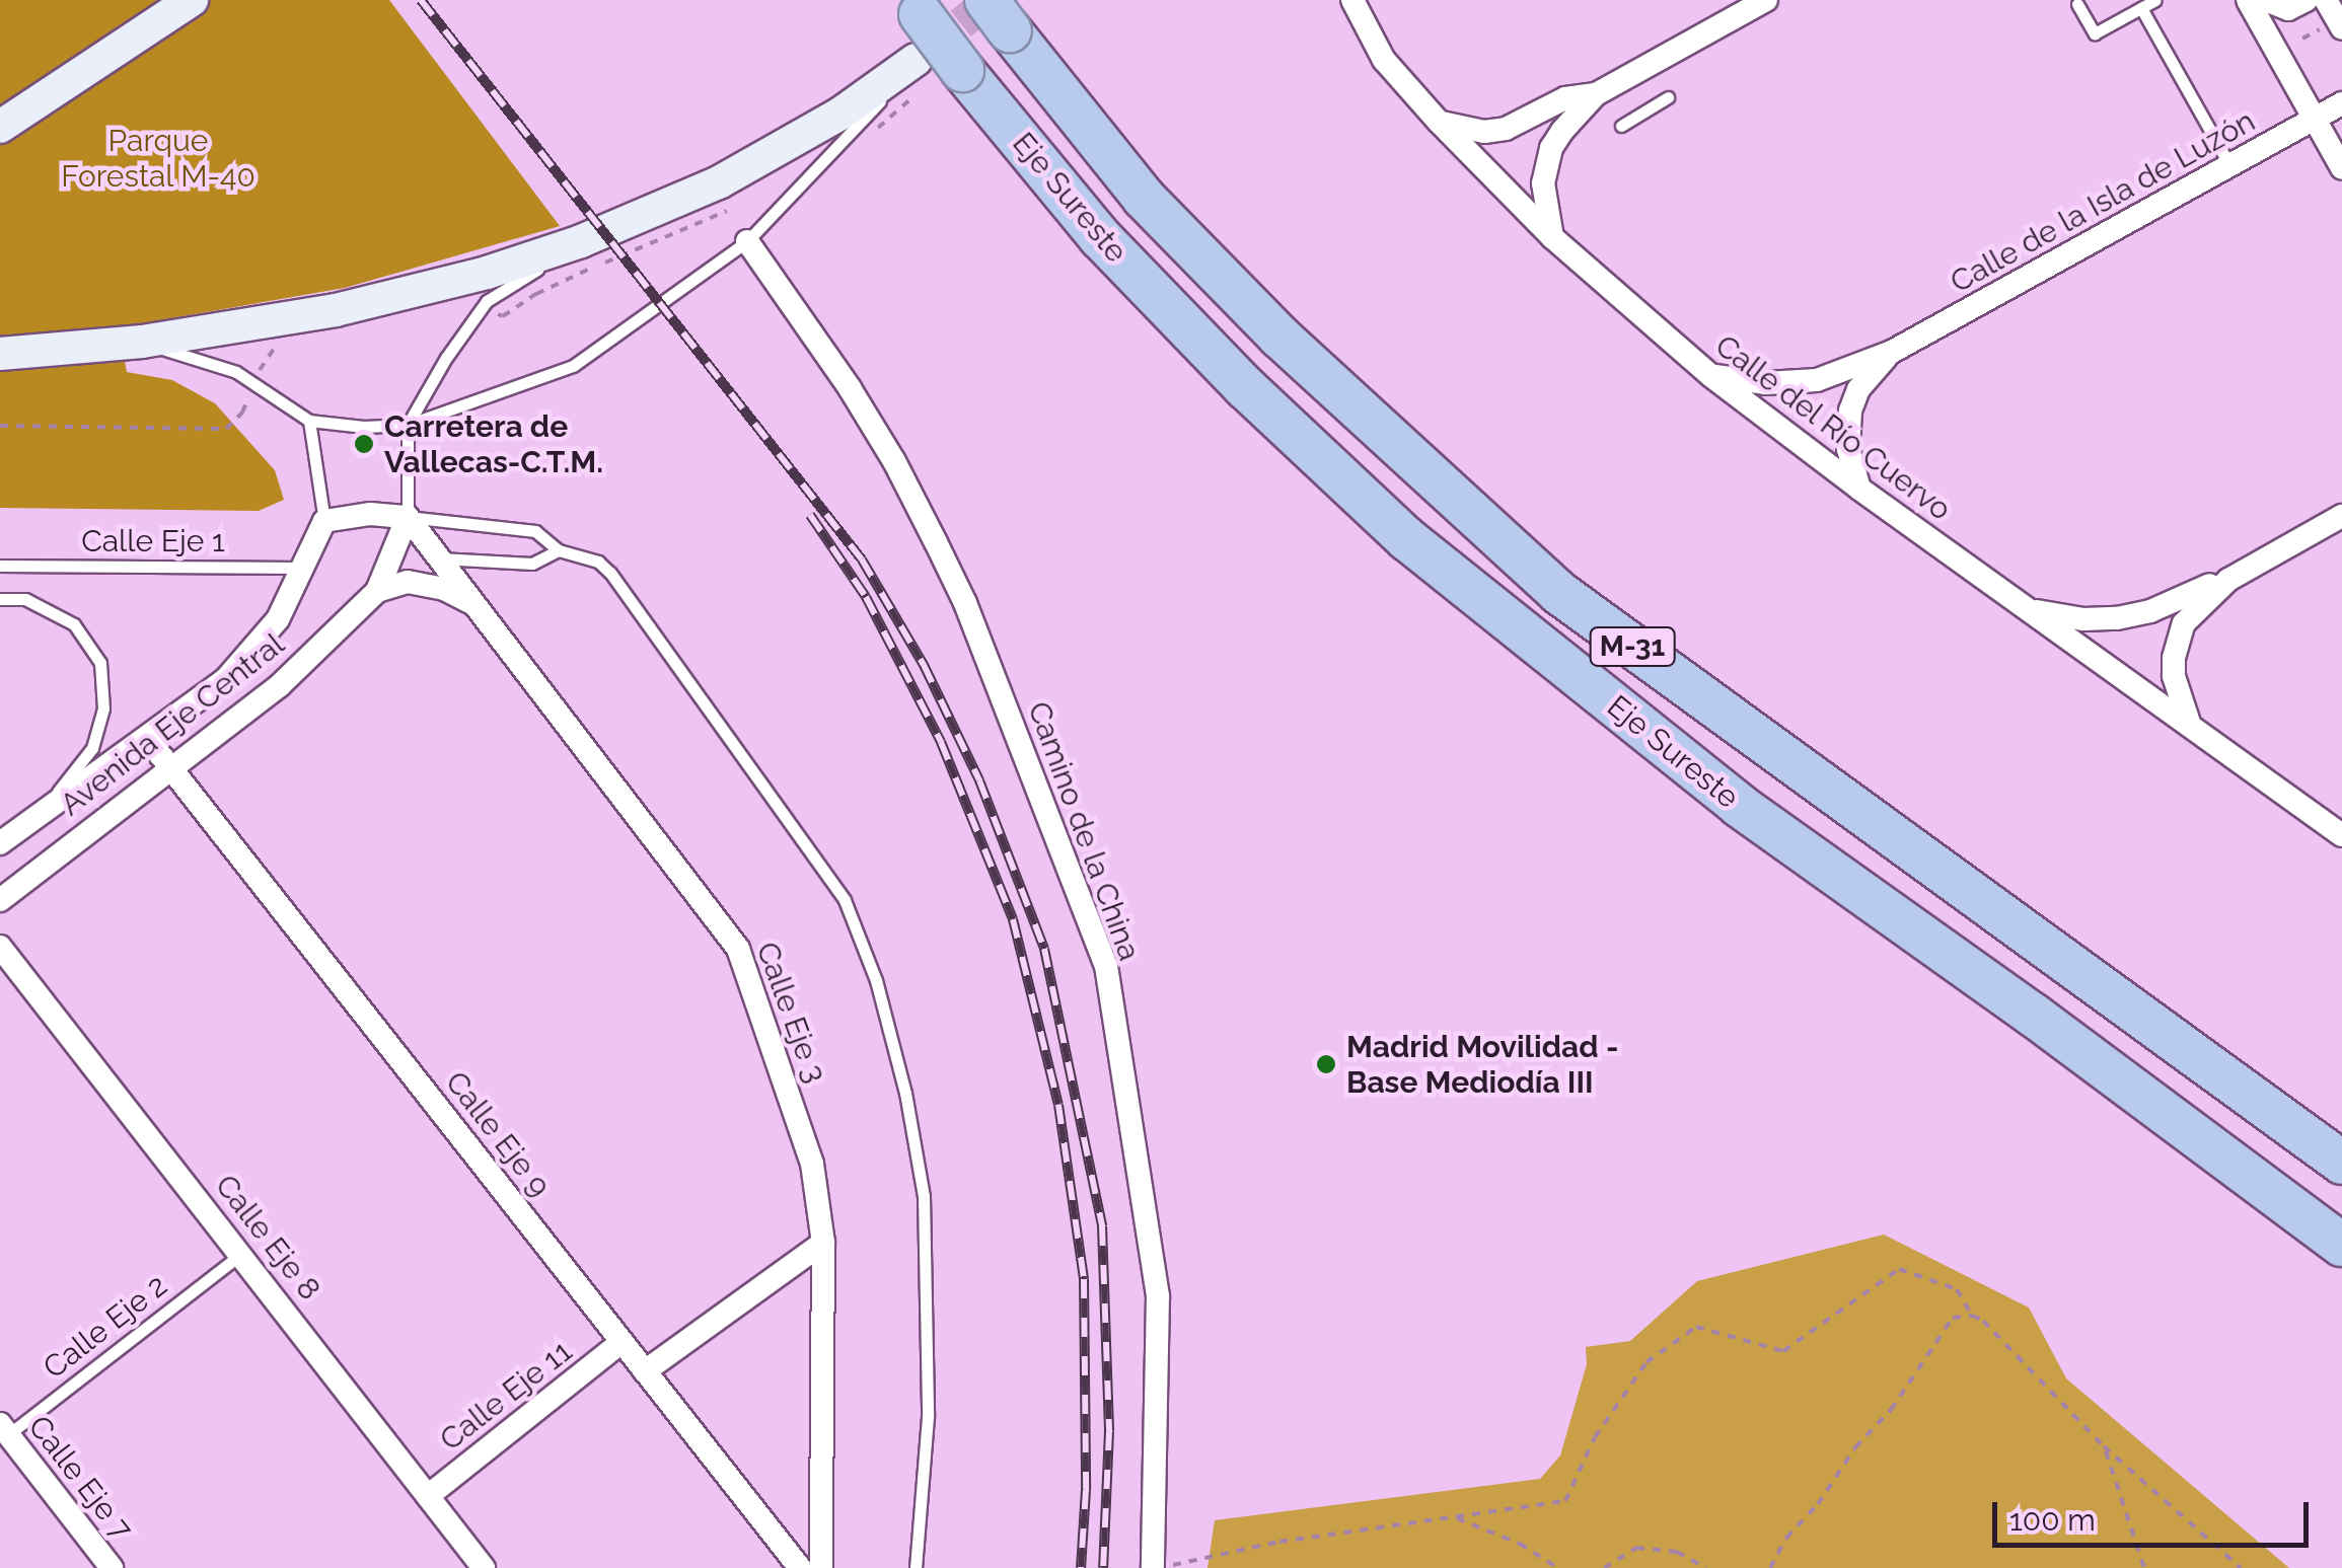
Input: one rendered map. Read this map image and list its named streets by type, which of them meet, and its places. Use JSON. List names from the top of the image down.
{
  "streets": {
    "highway": ["Eje Sureste", "M-31"],
    "street": [
      "Calle de la Isla de Luzón",
      "Calle del Río Cuervo",
      "Avenida Eje Central",
      "Camino de la China",
      "Calle Eje 3",
      "Calle Eje 9",
      "Calle Eje 8",
      "Calle Eje 11",
      "Calle Eje 7"
    ],
    "lane": ["Calle Eje 1", "Calle Eje 2"]
  },
  "crossings": [
    ["Calle de la Isla de Luzón", "Calle del Río Cuervo"],
    ["Calle Eje 1", "Avenida Eje Central"],
    ["Avenida Eje Central", "Calle Eje 3"],
    ["Avenida Eje Central", "Calle Eje 9"],
    ["Calle Eje 9", "Calle Eje 11"],
    ["Calle Eje 8", "Calle Eje 2"],
    ["Calle Eje 8", "Calle Eje 11"],
    ["Calle Eje 2", "Calle Eje 7"]
  ],
  "parks": ["Parque Forestal M-40"],
  "places": ["Carretera de Vallecas-C.T.M.", "Madrid Movilidad - Base Mediodía III"],
  "scale_bar": "100 m"
}
